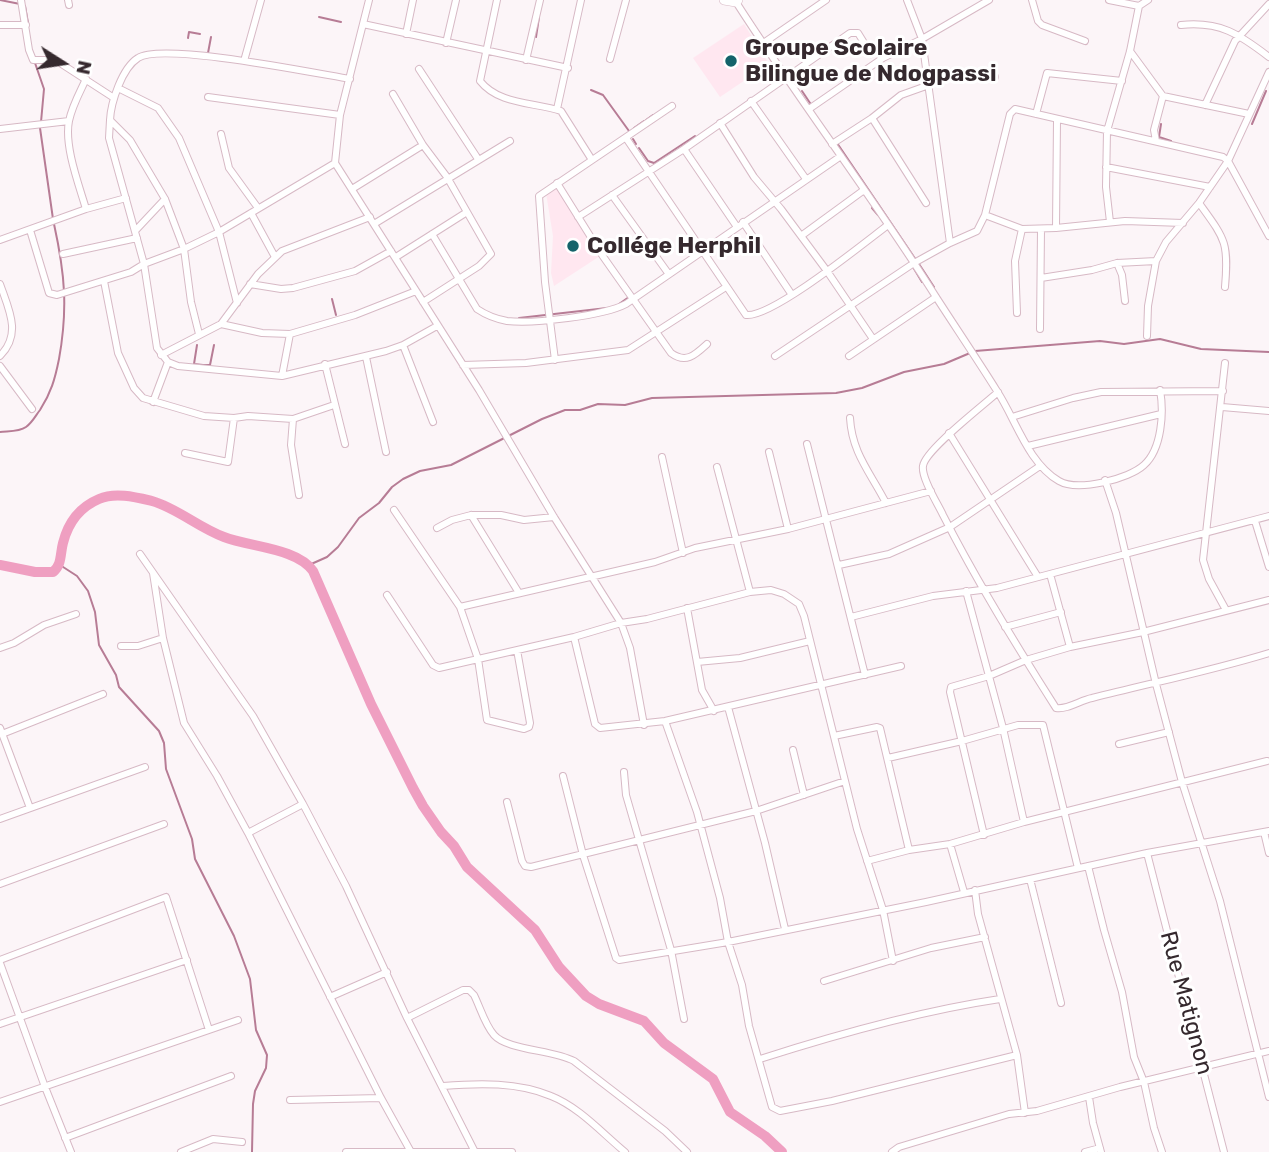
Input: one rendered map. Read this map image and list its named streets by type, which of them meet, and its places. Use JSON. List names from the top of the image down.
{
  "streets": {
    "street": ["Rue Matignon"]
  },
  "places": ["Groupe Scolaire Bilingue de Ndogpassi", "Collége Herphil"],
  "north": "right"
}
